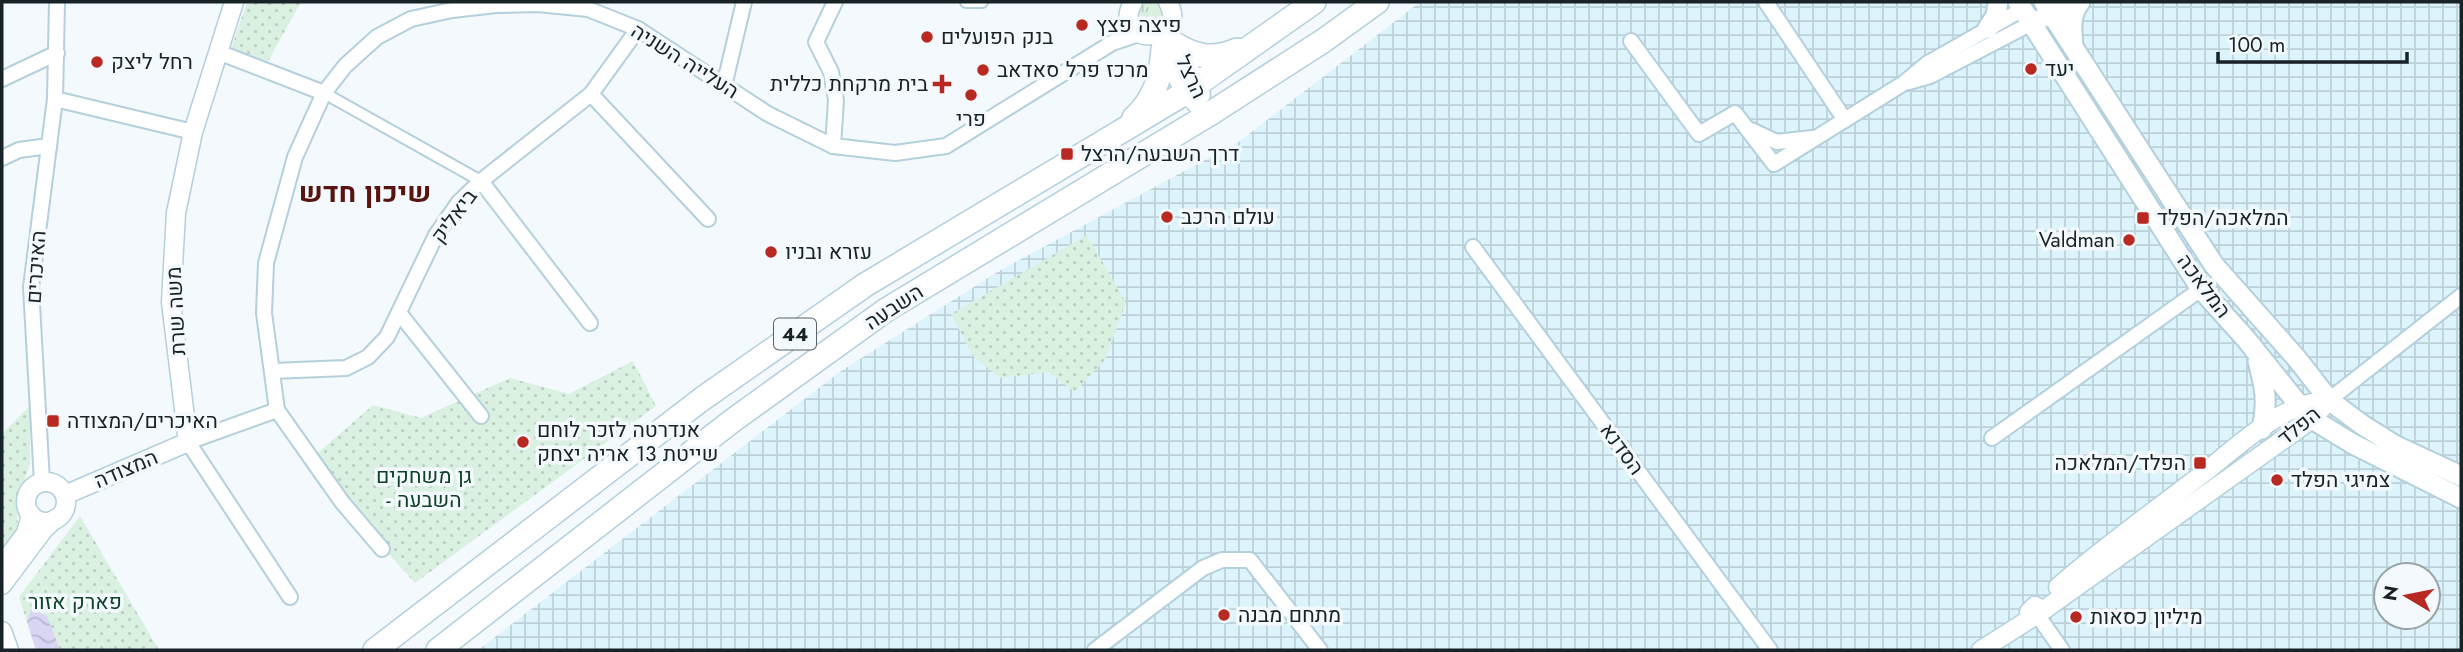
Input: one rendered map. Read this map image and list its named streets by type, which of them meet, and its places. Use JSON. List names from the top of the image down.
{
  "streets": {
    "highway": ["השבעה", "44"],
    "main road": ["המלאכה"],
    "street": [
      "העלייה השניה",
      "הרצל",
      "ביאליק",
      "האיכרים",
      "משה שרת",
      "הפלד",
      "הסדנא",
      "המצודה"
    ]
  },
  "crossings": [
    ["העלייה השניה", "הרצל"],
    ["העלייה השניה", "ביאליק"],
    ["הרצל", "השבעה"],
    ["האיכרים", "המצודה"],
    ["המלאכה", "הפלד"],
    ["משה שרת", "המצודה"]
  ],
  "districts": ["שיכון חדש"],
  "parks": ["גן משחקים - השבעה", "פארק אזור"],
  "places": {
    "other": [
      "פיצה פצץ",
      "בנק הפועלים",
      "רחל ליצק",
      "יעד",
      "מרכז פרל סאדאב",
      "פרי",
      "עולם הרכב",
      "Valdman",
      "עזרא ובניו",
      "אנדרטה לזכר לוחם שייטת 13 אריה יצחק",
      "צמיגי הפלד",
      "מתחם מבנה",
      "מיליון כסאות"
    ],
    "health": ["בית מרקחת כללית"],
    "transit": [
      "דרך השבעה/הרצל",
      "המלאכה/הפלד",
      "האיכרים/המצודה",
      "הפלד/המלאכה"
    ]
  },
  "scale_bar": "100 m",
  "north": "left"
}
